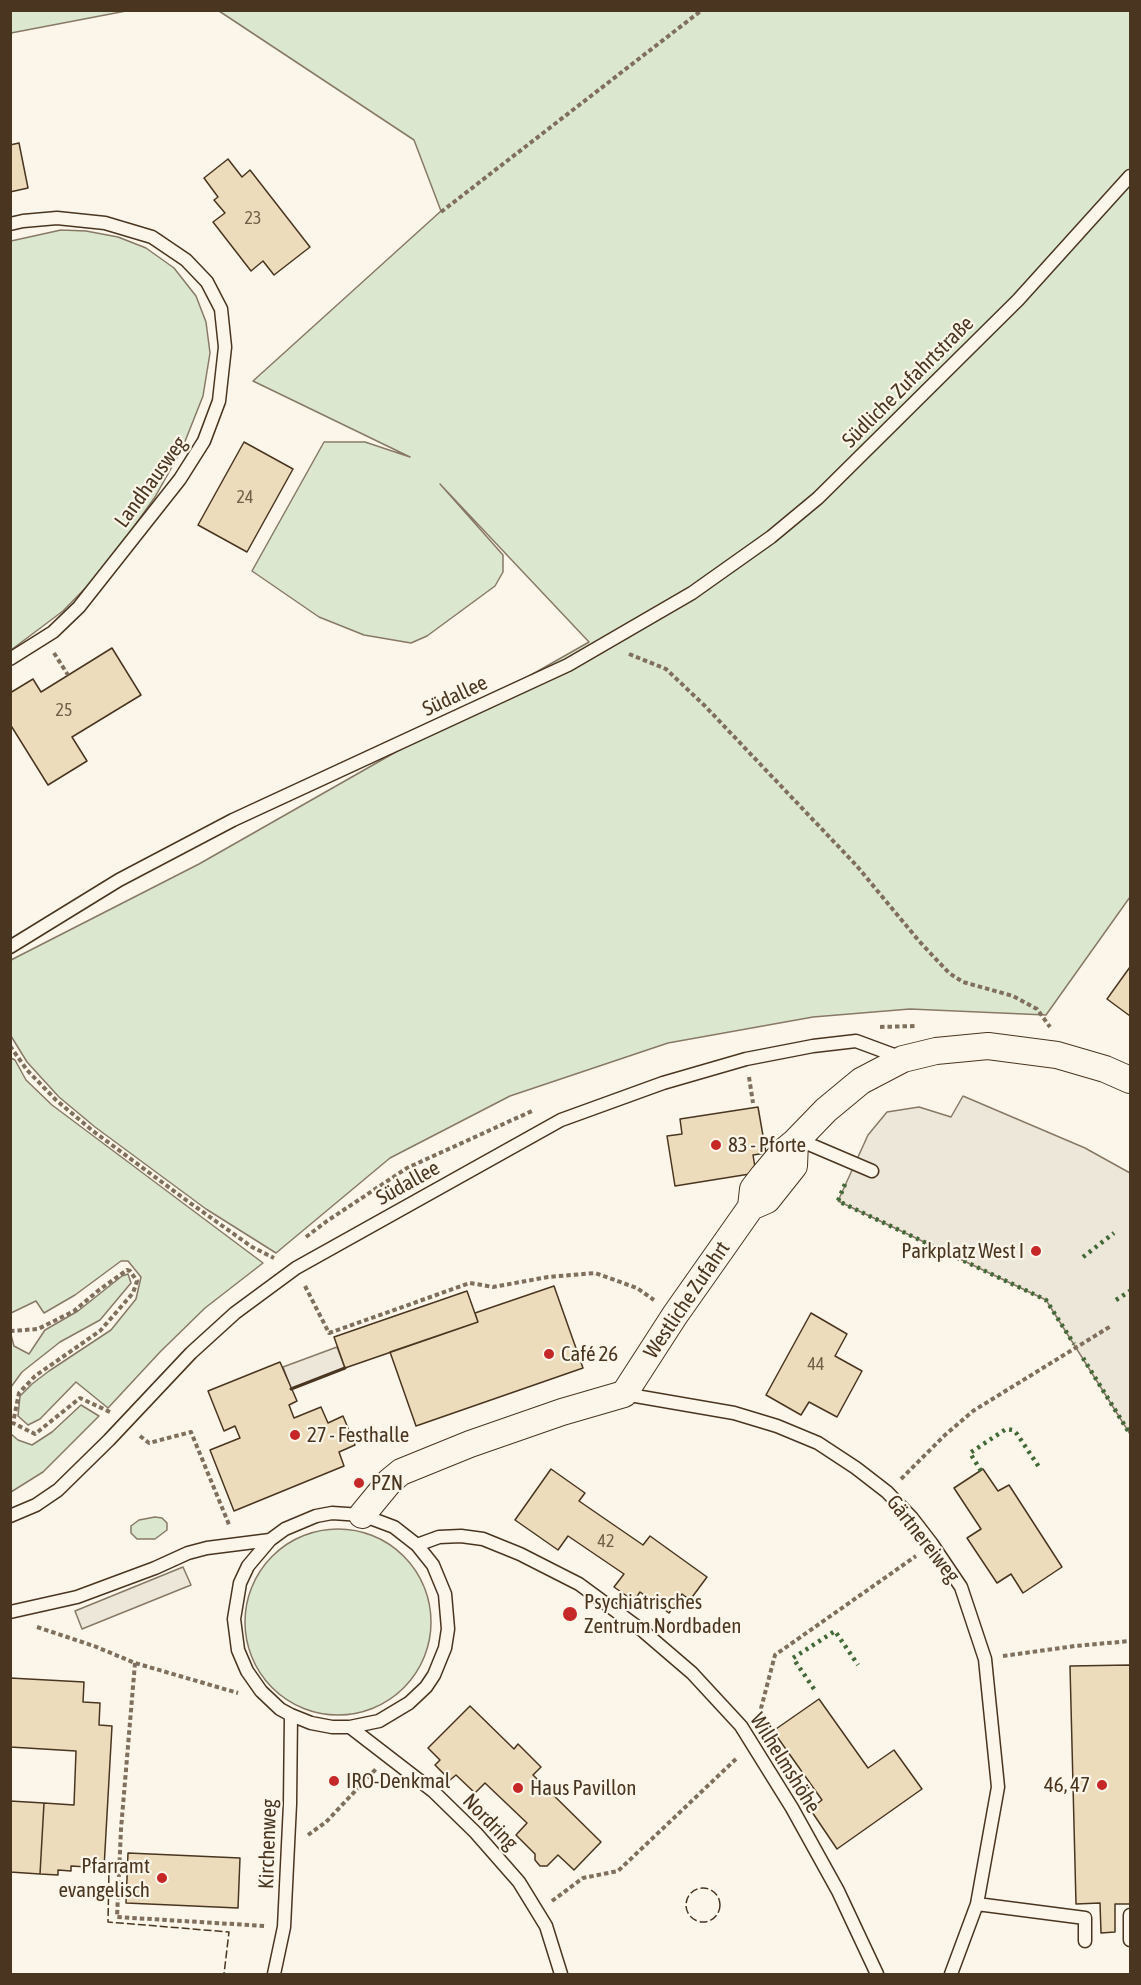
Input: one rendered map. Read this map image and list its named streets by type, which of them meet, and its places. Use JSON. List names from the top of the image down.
{
  "streets": {
    "street": ["Westliche Zufahrt", "Gärtnereiweg"],
    "lane": [
      "Südliche Zufahrtstraße",
      "Landhausweg",
      "Südallee",
      "Wilhelmshöhe",
      "Nordring",
      "Kirchenweg"
    ]
  },
  "crossings": [
    ["Südliche Zufahrtstraße", "Südallee"],
    ["Südallee", "Westliche Zufahrt"],
    ["Westliche Zufahrt", "Gärtnereiweg"],
    ["Gärtnereiweg", "Wilhelmshöhe"],
    ["Gärtnereiweg", "Nordring"],
    ["Gärtnereiweg", "Kirchenweg"],
    ["Wilhelmshöhe", "Nordring"],
    ["Wilhelmshöhe", "Kirchenweg"],
    ["Nordring", "Kirchenweg"]
  ],
  "places": [
    "83 - Pforte",
    "Parkplatz West I",
    "Café 26",
    "27 - Festhalle",
    "PZN",
    "Psychiatrisches Zentrum Nordbaden",
    "IRO-Denkmal",
    "46, 47",
    "Haus Pavillon",
    "Pfarramt evangelisch"
  ],
  "house_numbers": [
    "23",
    "24",
    "25",
    "44",
    "42"
  ]
}
